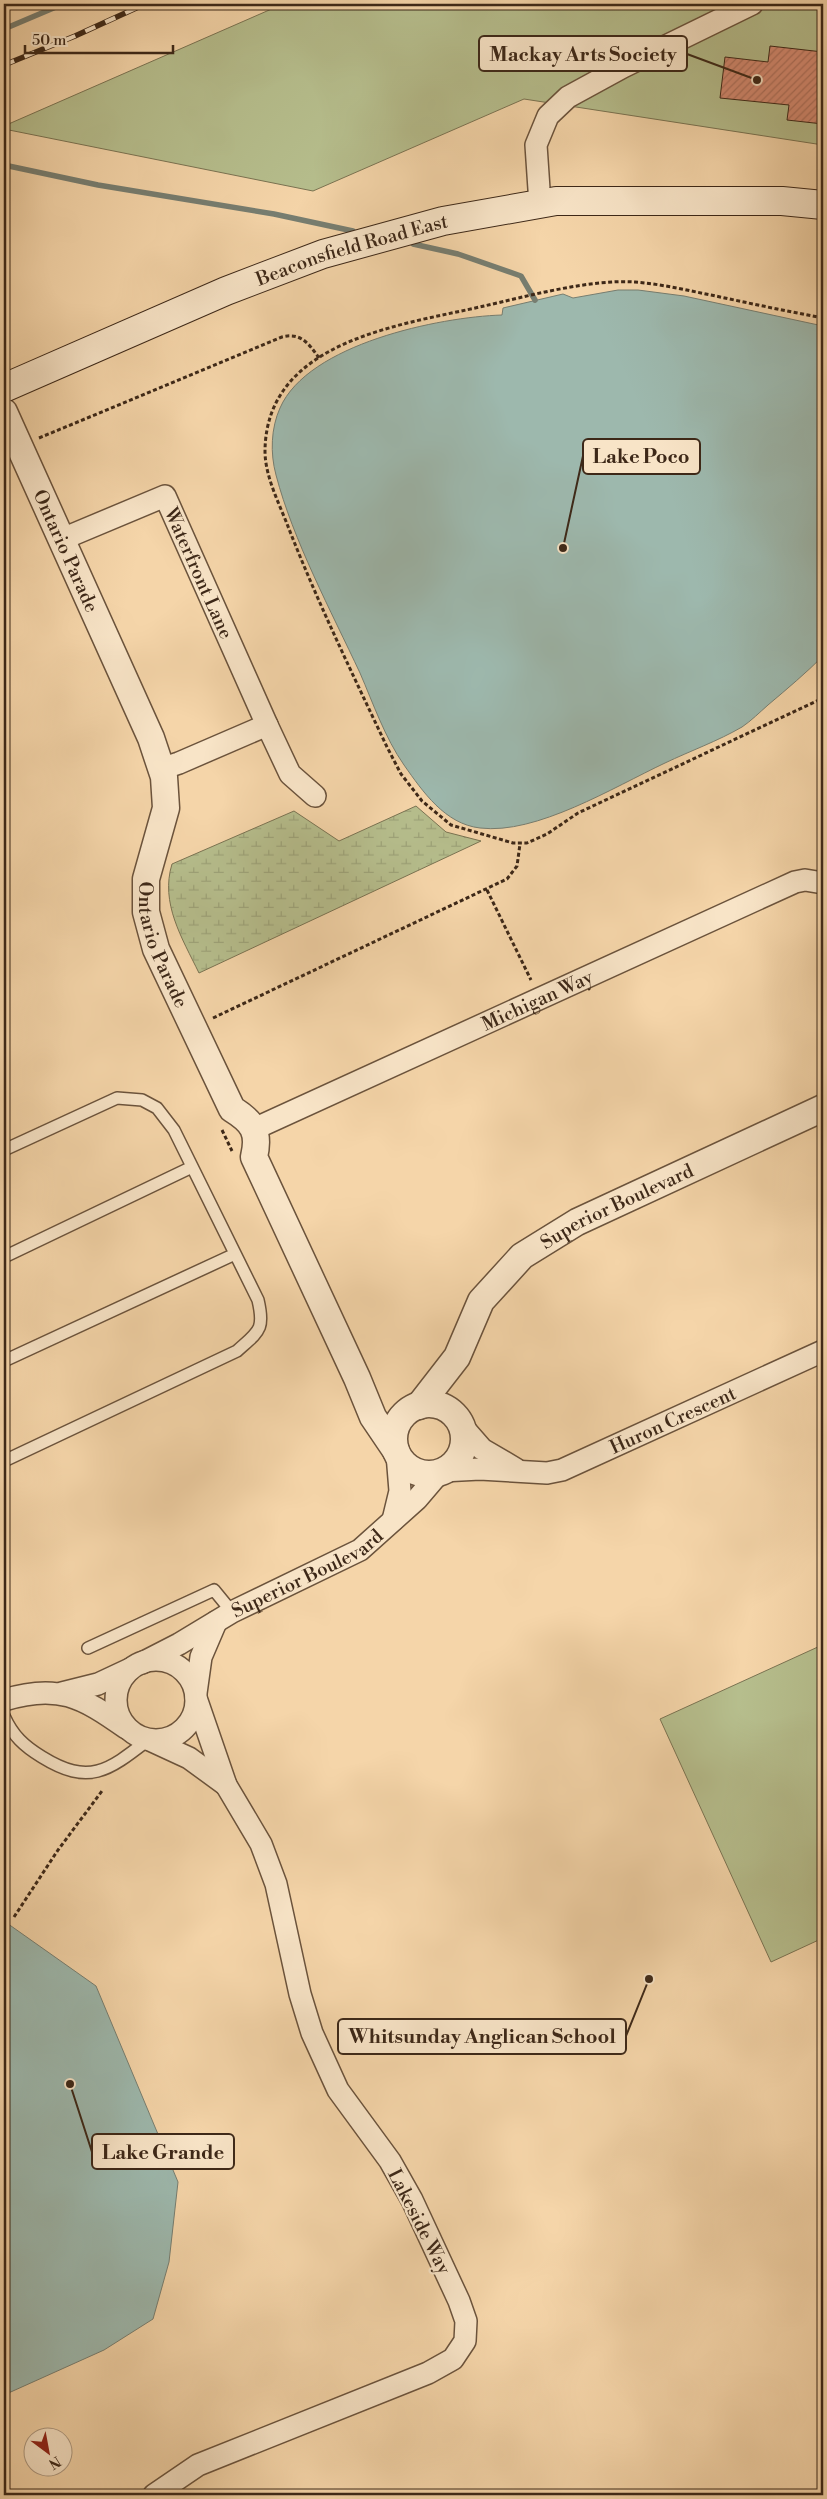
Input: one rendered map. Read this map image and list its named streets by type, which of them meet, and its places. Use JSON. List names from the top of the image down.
{
  "streets": {
    "main road": ["Beaconsfield Road East"],
    "street": [
      "Ontario Parade",
      "Waterfront Lane",
      "Michigan Way",
      "Superior Boulevard",
      "Huron Crescent",
      "Lakeside Way"
    ]
  },
  "crossings": [
    ["Ontario Parade", "Waterfront Lane"],
    ["Ontario Parade", "Michigan Way"],
    ["Superior Boulevard", "Huron Crescent"],
    ["Superior Boulevard", "Lakeside Way"]
  ],
  "places": [
    "Mackay Arts Society",
    "Lake Poco",
    "Whitsunday Anglican School",
    "Lake Grande"
  ],
  "scale_bar": "50 m",
  "north": "bottom right"
}
